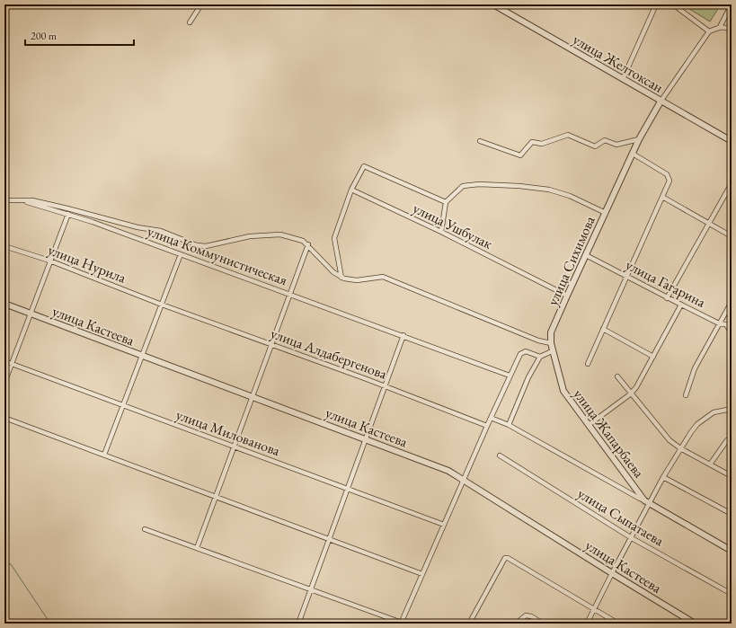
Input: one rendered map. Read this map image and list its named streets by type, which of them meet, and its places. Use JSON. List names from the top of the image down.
{
  "streets": {
    "street": [
      "улица Желтоксан",
      "улица Ушбулак",
      "улица Коммунистическая",
      "улица Сихимова",
      "улица Нурила",
      "улица Гагарина",
      "улица Кастеева",
      "улица Алдабергенова",
      "улица Милованова",
      "улица Жапарбаева",
      "улица Сыпатаева"
    ]
  },
  "crossings": [
    ["улица Желтоксан", "улица Сихимова"],
    ["улица Ушбулак", "улица Сихимова"],
    ["улица Сихимова", "улица Гагарина"],
    ["улица Сихимова", "улица Жапарбаева"],
    ["улица Нурила", "улица Алдабергенова"]
  ],
  "scale_bar": "200 m"
}
